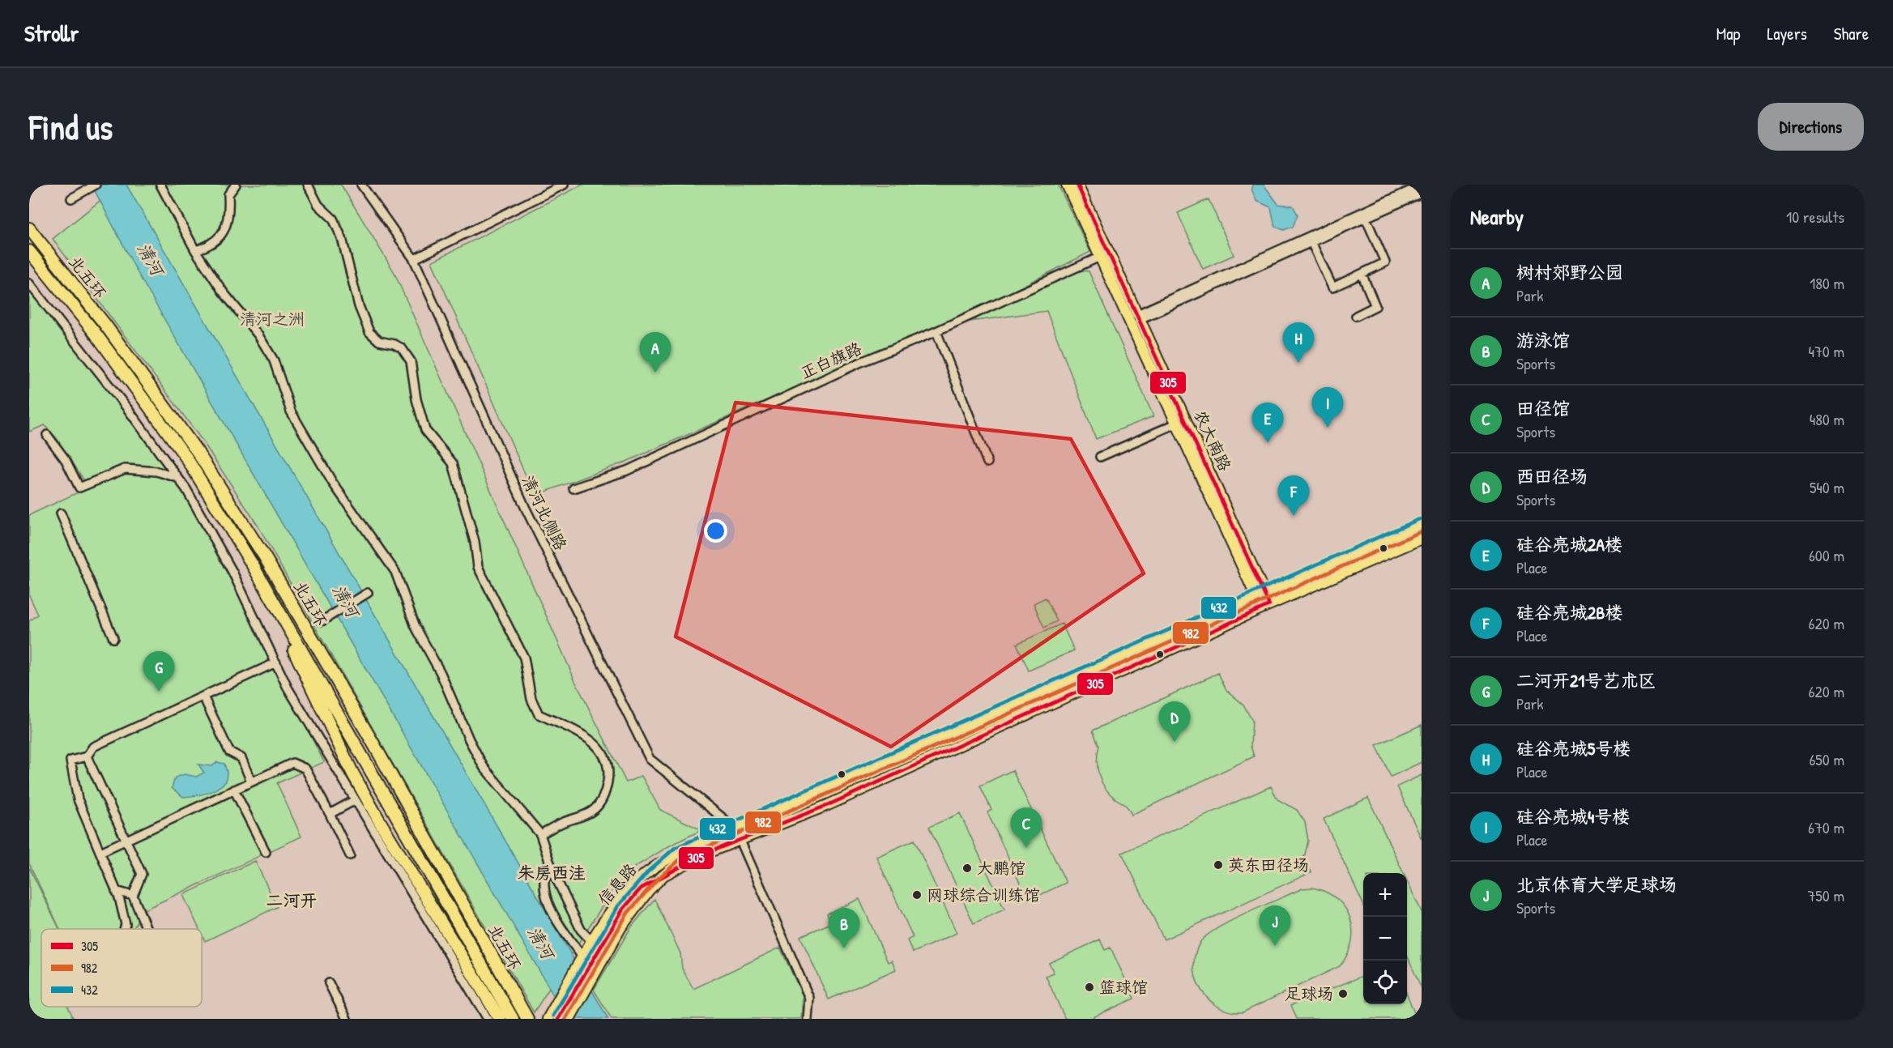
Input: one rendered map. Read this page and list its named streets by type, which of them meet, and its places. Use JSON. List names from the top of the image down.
{
  "streets": {
    "highway": ["北五环"],
    "main road": ["农大南路", "信息路"],
    "street": ["正白旗路", "清河北侧路"]
  },
  "crossings": [
    ["正白旗路", "农大南路"],
    ["农大南路", "信息路"],
    ["清河北侧路", "信息路"]
  ],
  "districts": ["朱房西洼", "二河开"],
  "water": ["清河"],
  "parks": ["清河之洲"],
  "places": [
    "英东田径场",
    "大鹏馆",
    "网球综合训练馆",
    "篮球馆",
    "足球场"
  ],
  "lines": ["transit line 305", "transit line 432", "transit line 982"],
  "legend": ["305", "982", "432"],
  "page": {
    "header": "Strollr",
    "nav": ["Map", "Layers", "Share"],
    "buttons": "Directions",
    "title": "Find us",
    "heading": ["Nearby", "10 results"],
    "list": [
      {
        "mark": "A",
        "name": "树村郊野公园",
        "note": "Park",
        "value": "180 m"
      },
      {
        "mark": "B",
        "name": "游泳馆",
        "note": "Sports",
        "value": "470 m"
      },
      {
        "mark": "C",
        "name": "田径馆",
        "note": "Sports",
        "value": "480 m"
      },
      {
        "mark": "D",
        "name": "西田径场",
        "note": "Sports",
        "value": "540 m"
      },
      {
        "mark": "E",
        "name": "硅谷亮城2A楼",
        "note": "Place",
        "value": "600 m"
      },
      {
        "mark": "F",
        "name": "硅谷亮城2B楼",
        "note": "Place",
        "value": "620 m"
      },
      {
        "mark": "G",
        "name": "二河开21号艺术区",
        "note": "Park",
        "value": "620 m"
      },
      {
        "mark": "H",
        "name": "硅谷亮城5号楼",
        "note": "Place",
        "value": "650 m"
      },
      {
        "mark": "I",
        "name": "硅谷亮城4号楼",
        "note": "Place",
        "value": "670 m"
      },
      {
        "mark": "J",
        "name": "北京体育大学足球场",
        "note": "Sports",
        "value": "750 m"
      }
    ],
    "pins": [
      "H",
      "A",
      "I",
      "E",
      "F",
      "G",
      "D",
      "C",
      "J",
      "B"
    ],
    "map_buttons": ["+", "−"]
  }
}
